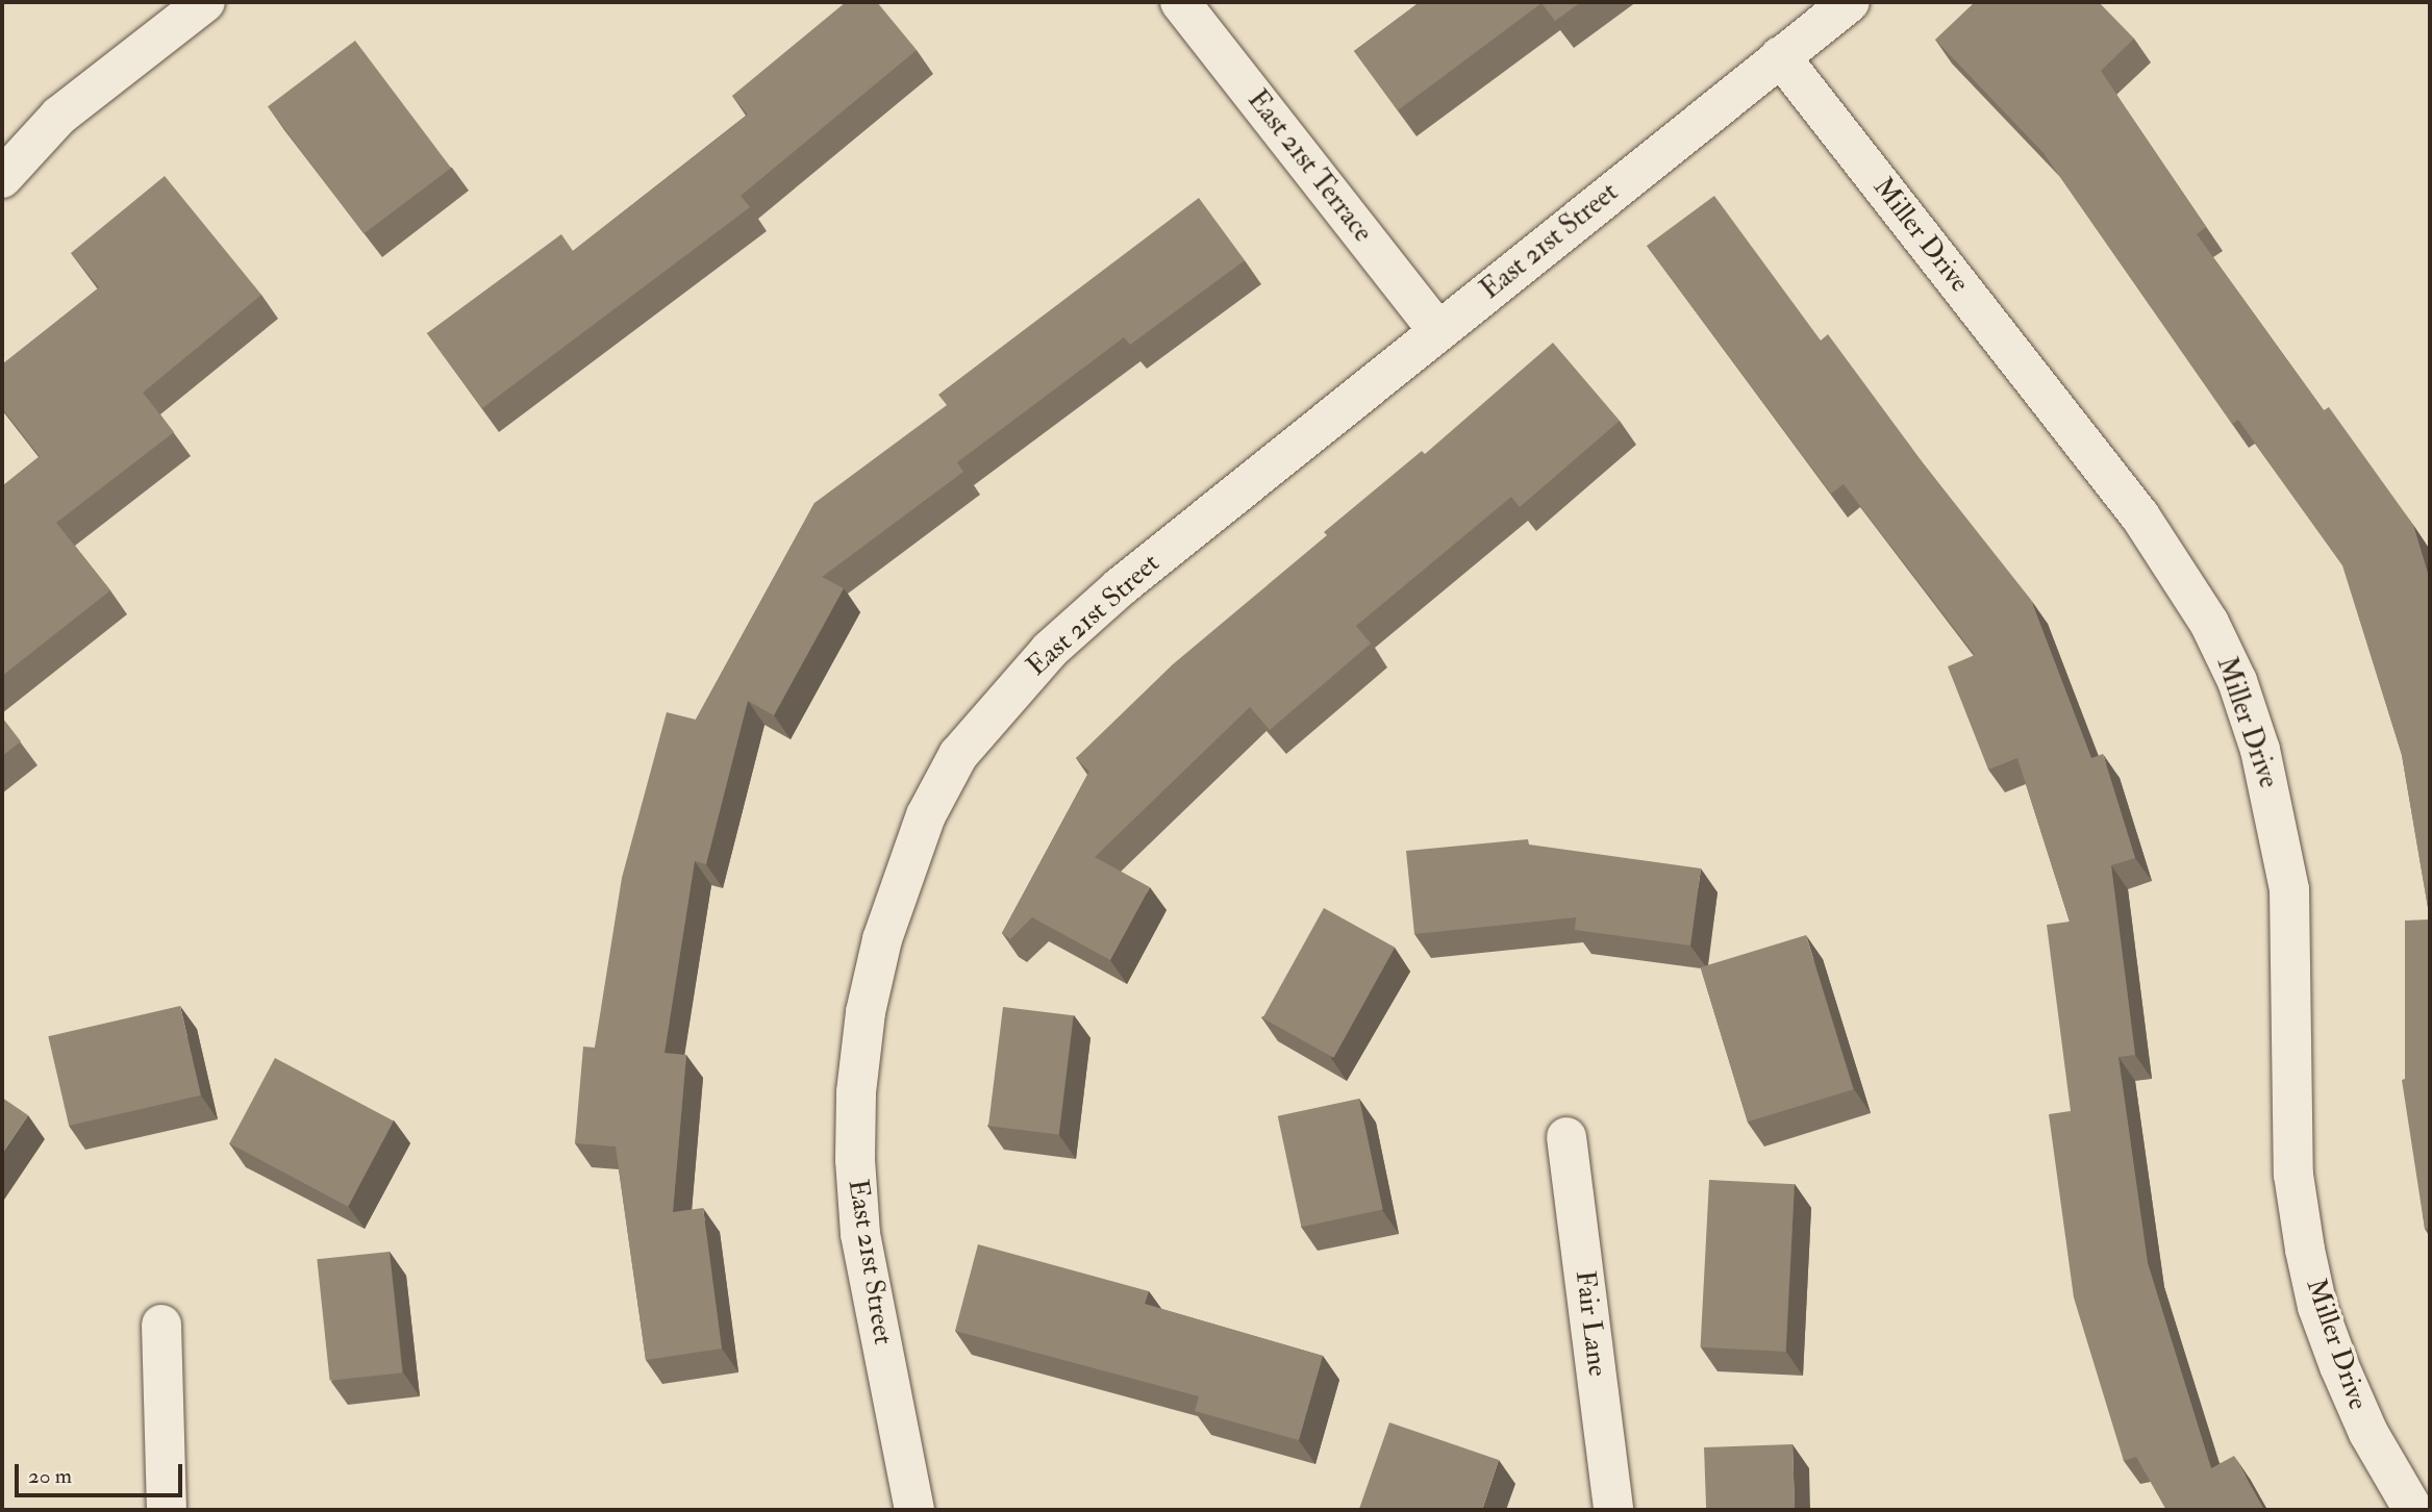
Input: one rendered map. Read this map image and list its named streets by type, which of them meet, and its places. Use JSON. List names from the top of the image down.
{
  "streets": {
    "street": [
      "East 21st Terrace",
      "Miller Drive",
      "East 21st Street",
      "Fair Lane"
    ]
  },
  "crossings": [
    ["East 21st Terrace", "East 21st Street"],
    ["Miller Drive", "East 21st Street"]
  ],
  "scale_bar": "20 m"
}
